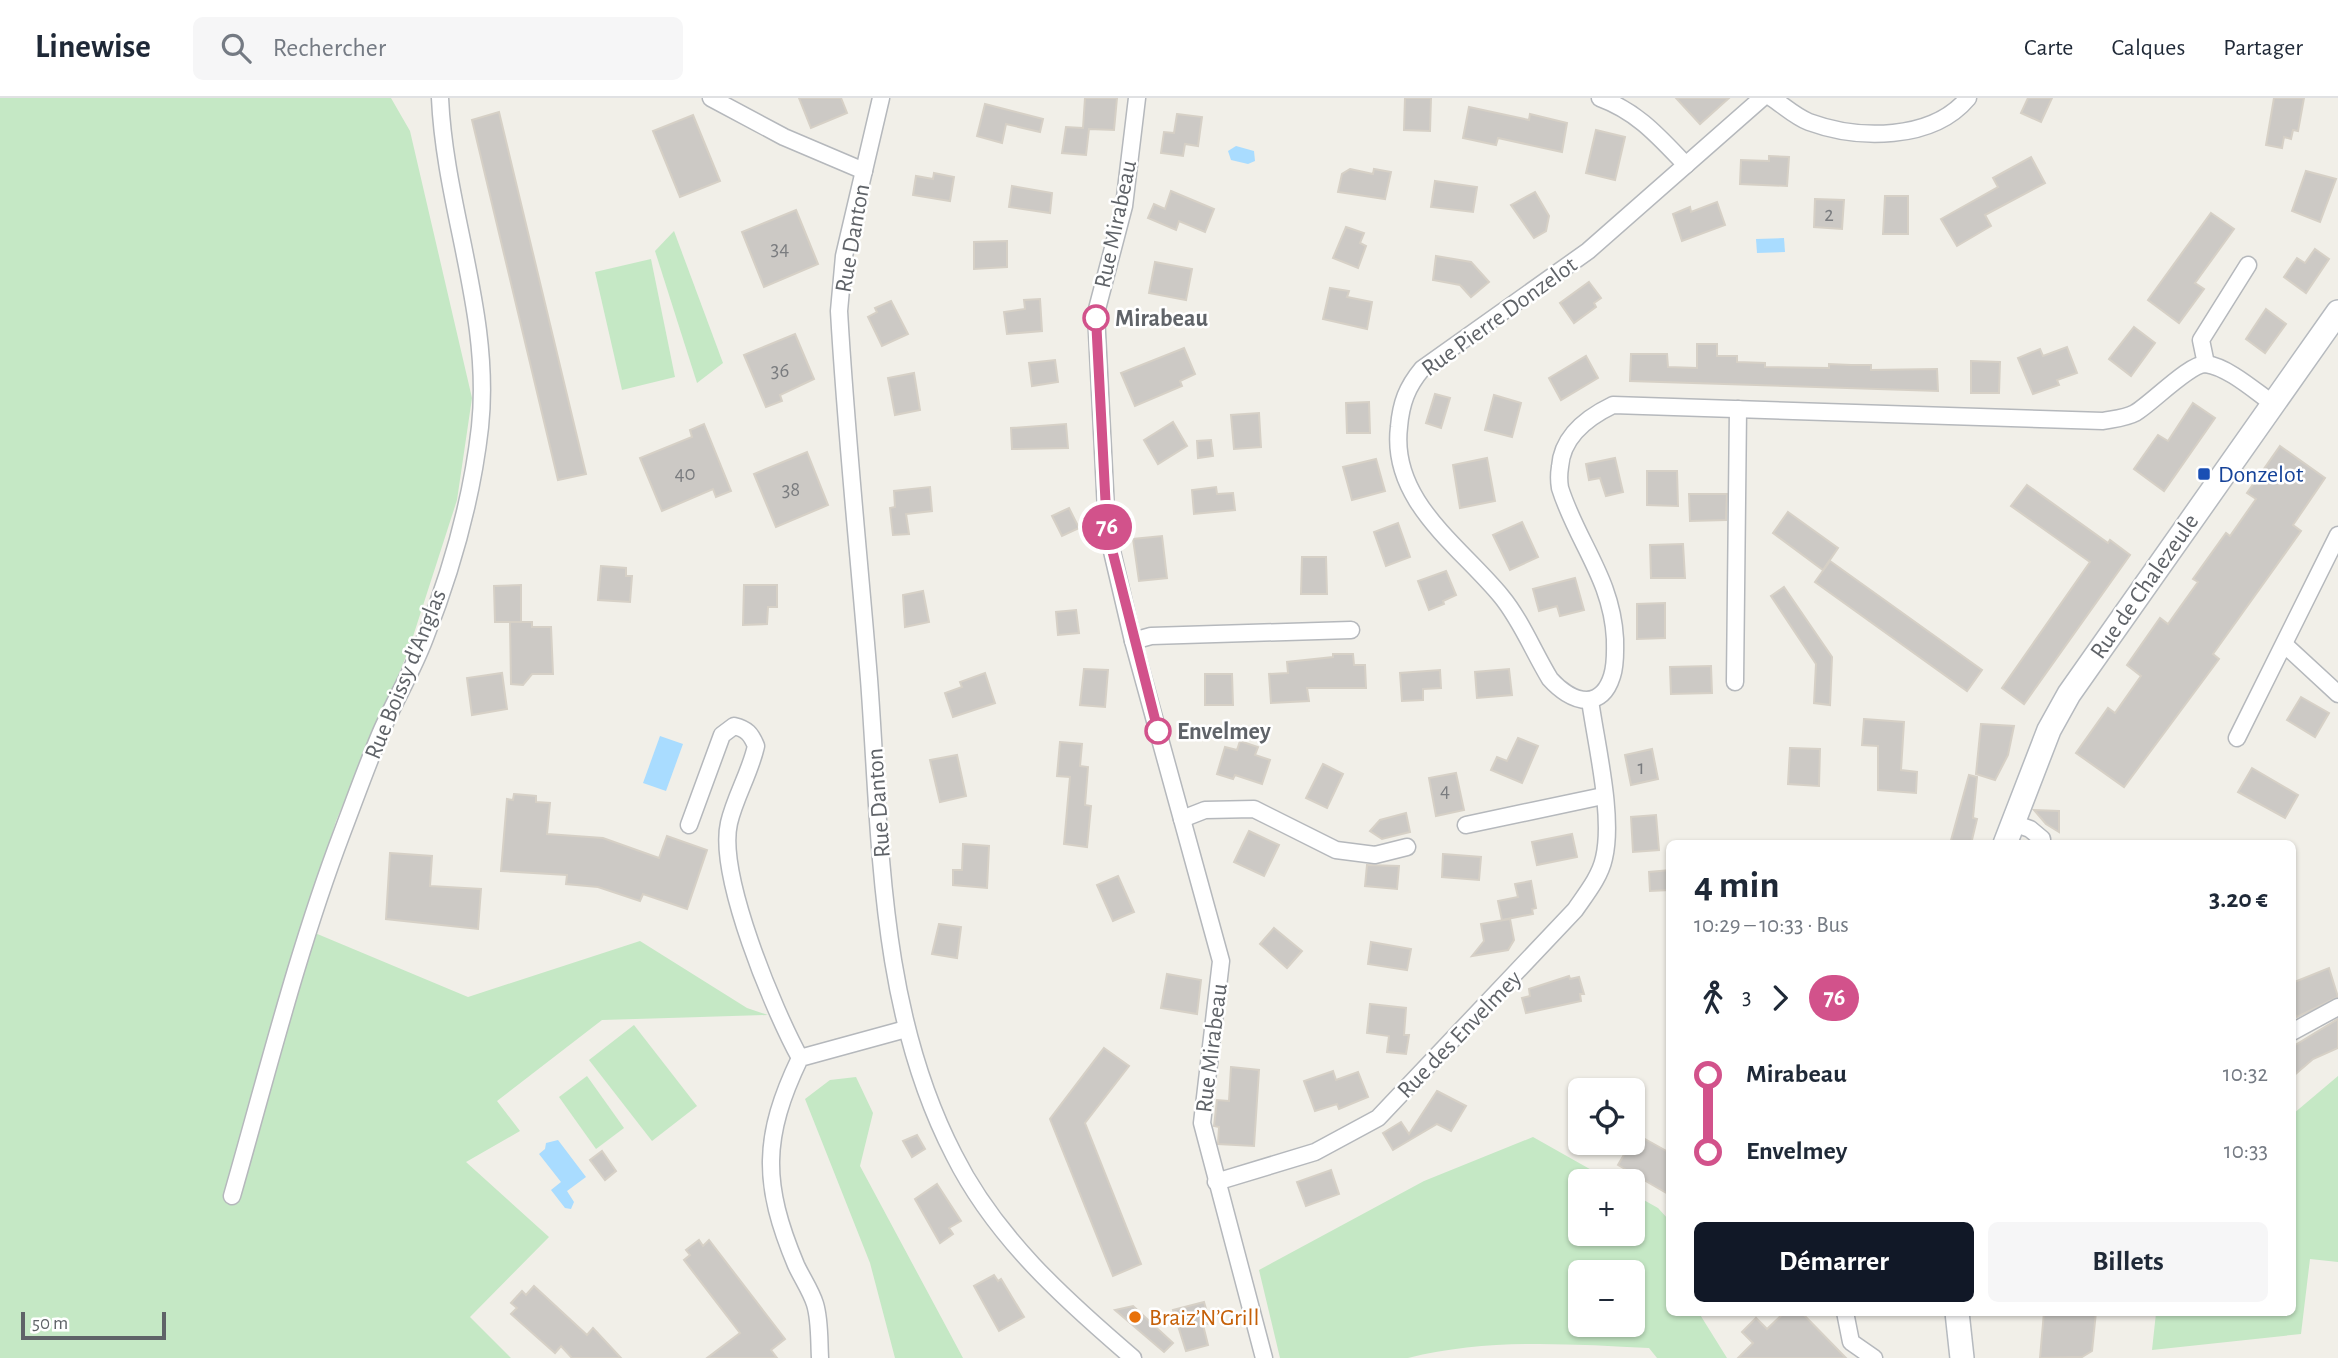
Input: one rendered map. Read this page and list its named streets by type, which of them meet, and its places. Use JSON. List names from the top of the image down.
{
  "streets": {
    "street": [
      "Rue Mirabeau",
      "Rue Danton",
      "Rue Pierre Donzelot",
      "Rue de Chalezeule",
      "Rue Boissy d'Anglas",
      "Rue des Envelmey"
    ]
  },
  "crossings": [
    ["Rue Mirabeau", "Rue des Envelmey"],
    ["Rue Pierre Donzelot", "Rue des Envelmey"]
  ],
  "places": {
    "other": ["Mirabeau", "Envelmey", "Braiz’N’Grill"],
    "transit": ["Donzelot"]
  },
  "lines": ["bus line 76"],
  "house_numbers": [
    "2",
    "34",
    "36",
    "40",
    "38",
    "1",
    "4"
  ],
  "scale_bar": "50 m",
  "page": {
    "header": "Linewise",
    "search": "Rechercher",
    "nav": ["Carte", "Calques", "Partager"],
    "on_map": "76",
    "heading": ["4 min", "10:29 – 10:33 · Bus", "3.20 €"],
    "legs": ["3", "76"],
    "list": [
      {
        "name": "Mirabeau",
        "value": "10:32"
      },
      {
        "name": "Envelmey",
        "value": "10:33"
      }
    ],
    "map_buttons": ["+", "−"],
    "buttons": ["Démarrer", "Billets"],
    "scale": "50 m"
  }
}
